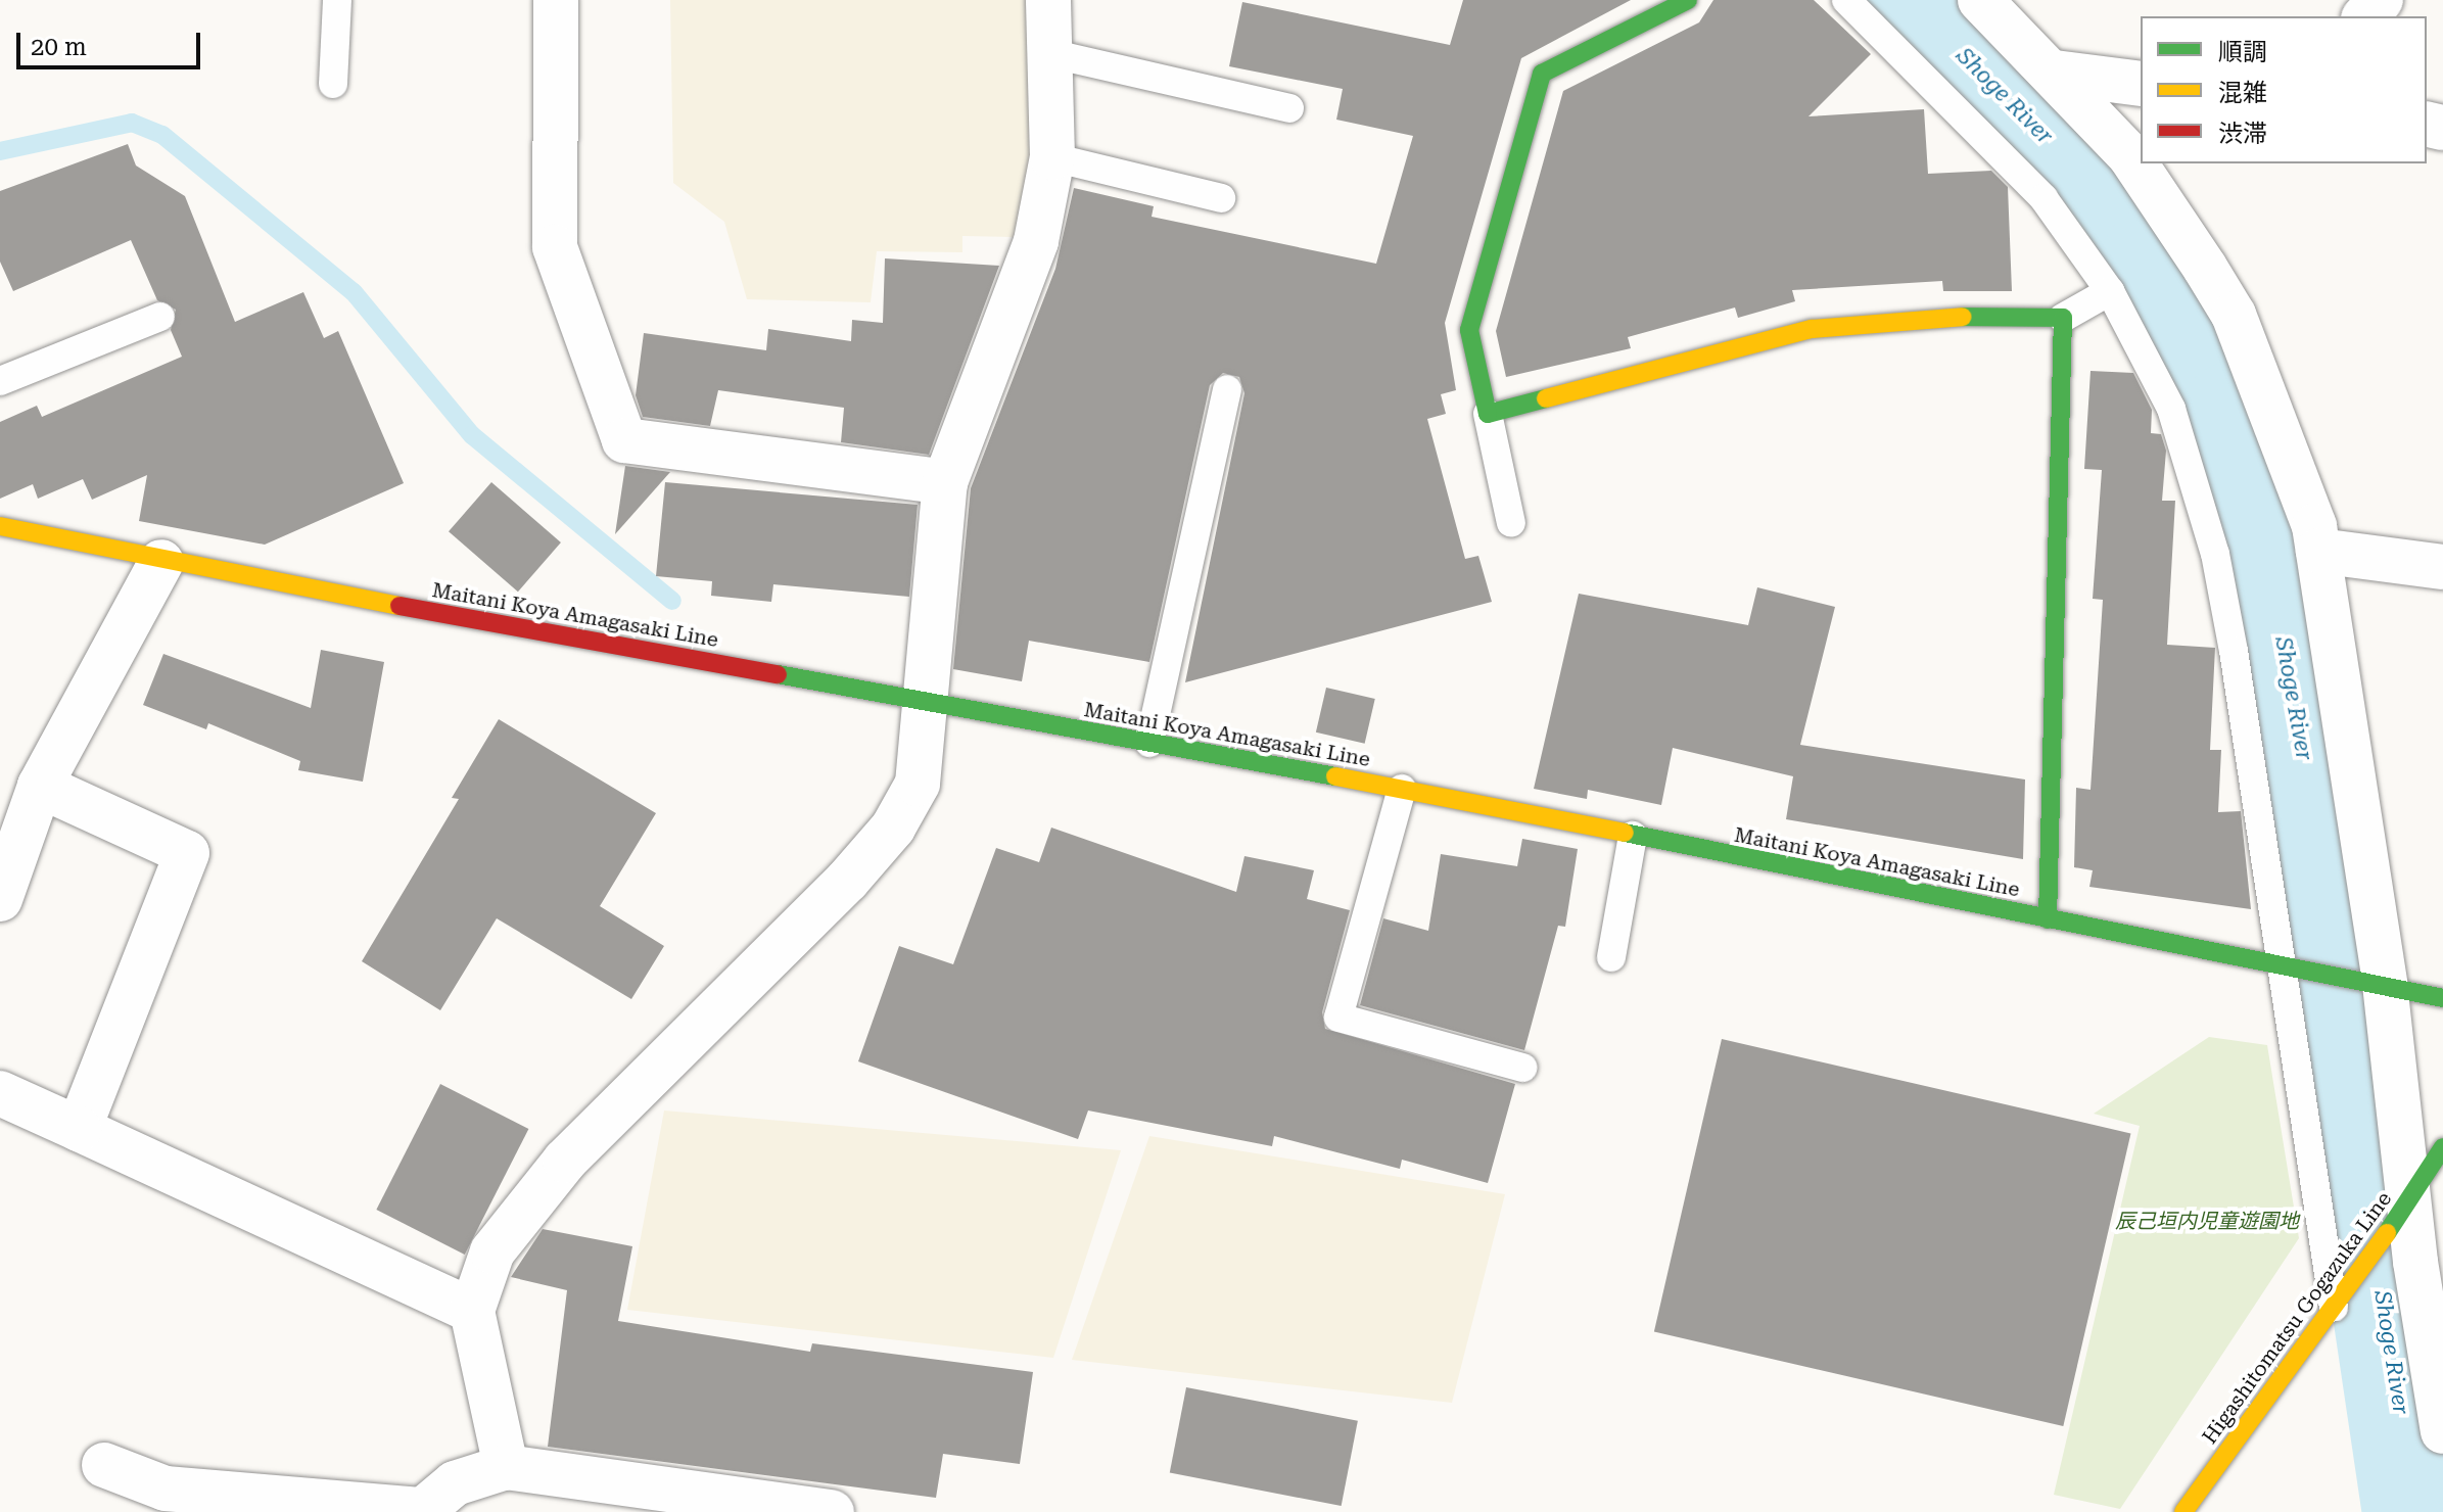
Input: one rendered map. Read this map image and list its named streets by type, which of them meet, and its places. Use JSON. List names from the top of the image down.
{
  "streets": {
    "main road": ["Maitani Koya Amagasaki Line", "Higashitomatsu Gogazuka Line"]
  },
  "water": ["Shoge River"],
  "parks": ["辰己垣内児童遊園地"],
  "legend": ["順調", "混雑", "渋滞"],
  "scale_bar": "20 m"
}
